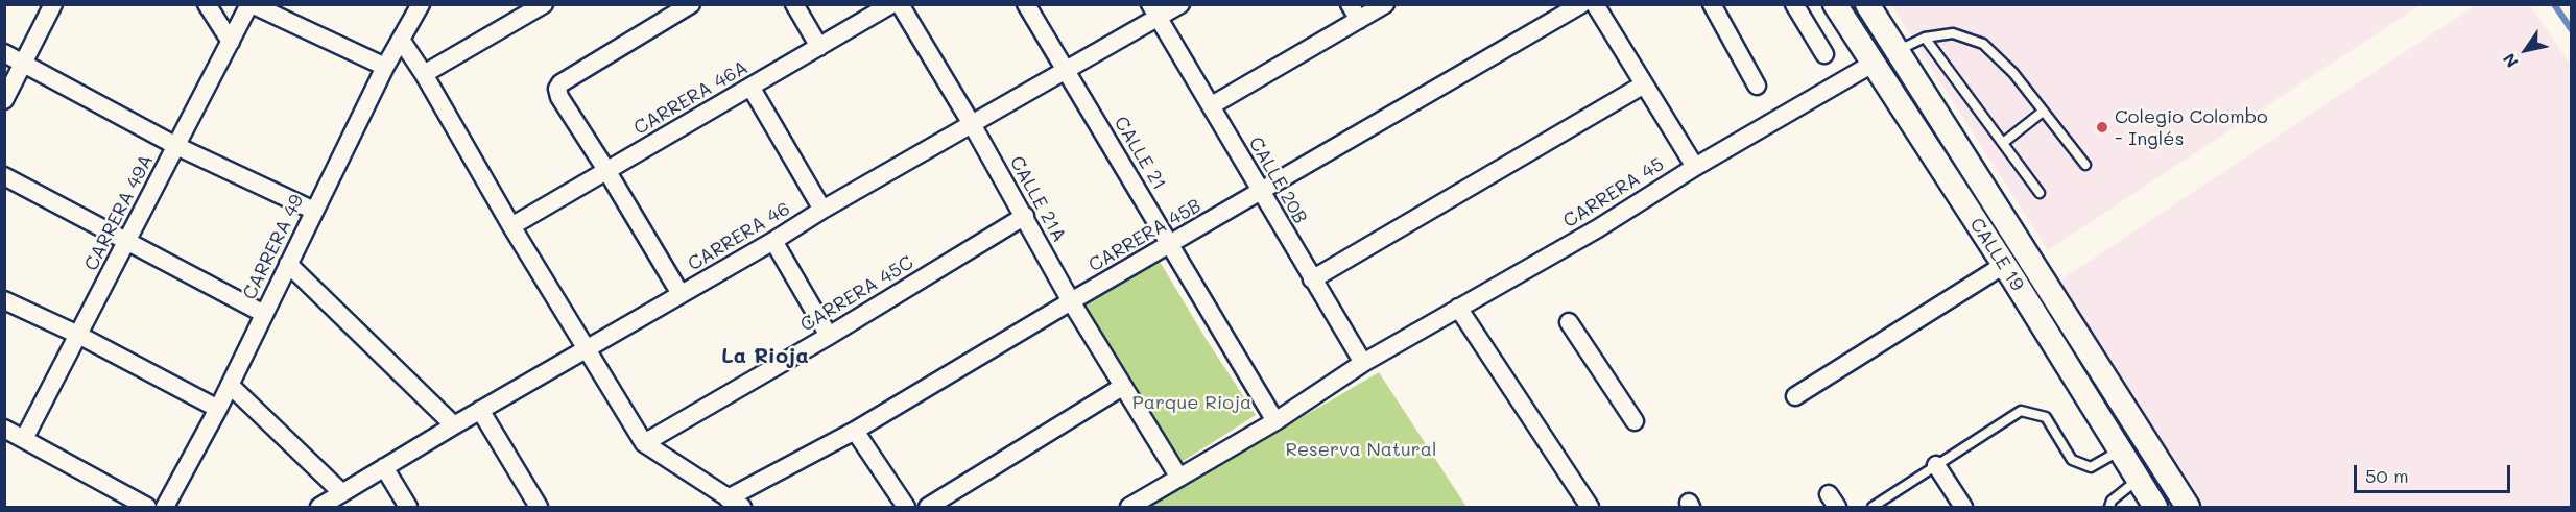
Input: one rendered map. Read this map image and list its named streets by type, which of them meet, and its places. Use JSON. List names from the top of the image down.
{
  "streets": {
    "main road": ["CALLE 19"],
    "street": [
      "CARRERA 46A",
      "CALLE 21",
      "CALLE 20B",
      "CARRERA 45",
      "CALLE 21A",
      "CARRERA 49A",
      "CARRERA 45B",
      "CARRERA 46",
      "CARRERA 49",
      "CARRERA 45C"
    ]
  },
  "crossings": [
    ["CALLE 21", "CARRERA 45"],
    ["CALLE 21", "CARRERA 45B"],
    ["CALLE 21", "CARRERA 46"],
    ["CALLE 20B", "CARRERA 45"],
    ["CALLE 20B", "CARRERA 45B"],
    ["CALLE 20B", "CARRERA 46"],
    ["CARRERA 45", "CALLE 21A"],
    ["CARRERA 45", "CALLE 19"],
    ["CALLE 21A", "CARRERA 45B"],
    ["CALLE 21A", "CARRERA 46"],
    ["CALLE 21A", "CARRERA 45C"]
  ],
  "districts": ["La Rioja"],
  "parks": ["Parque Rioja", "Reserva Natural"],
  "places": ["Colegio Colombo - Inglés"],
  "scale_bar": "50 m",
  "north": "bottom left"
}
